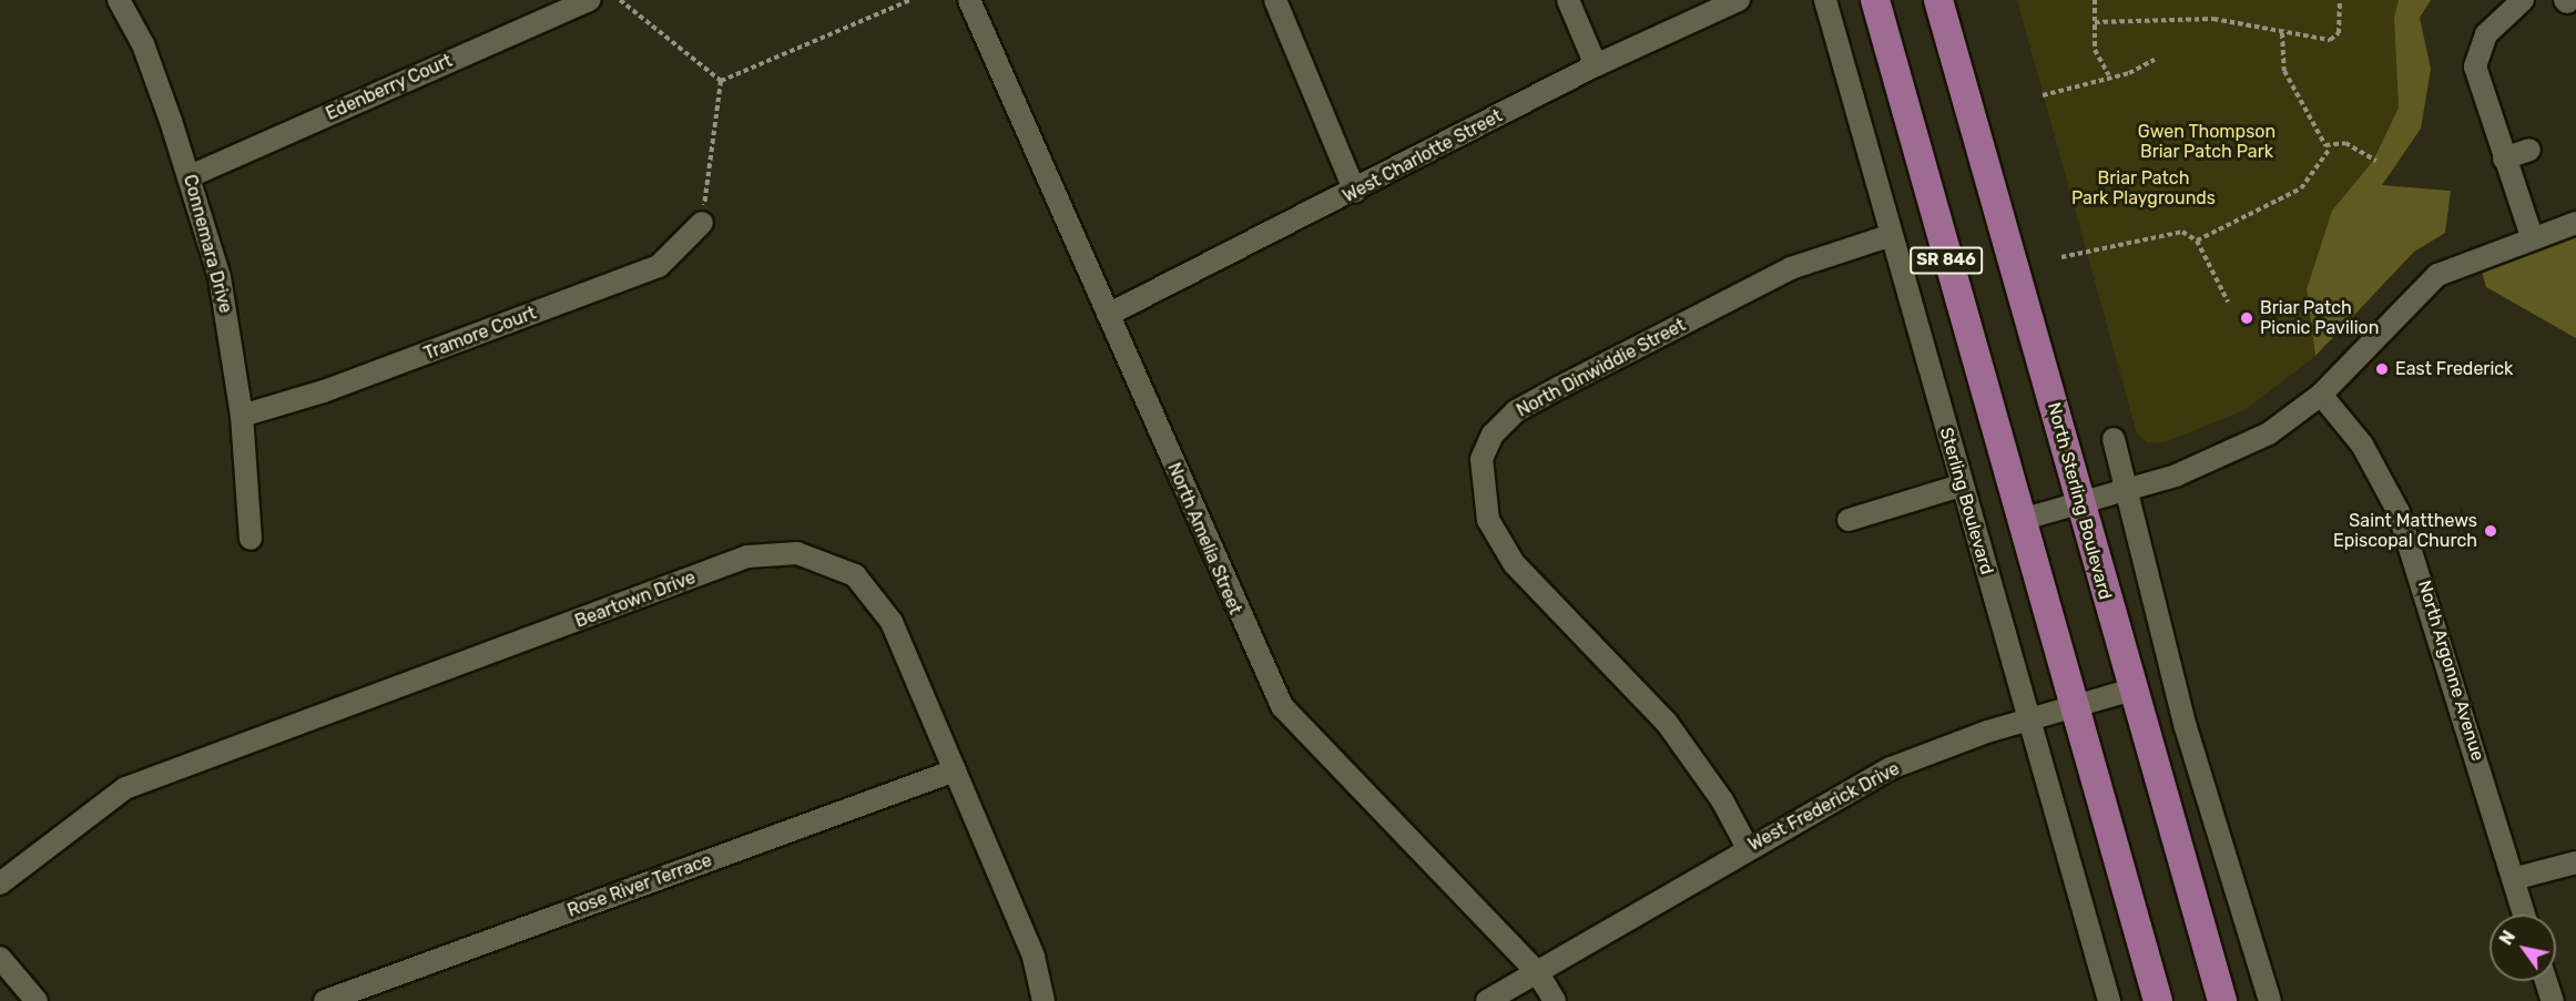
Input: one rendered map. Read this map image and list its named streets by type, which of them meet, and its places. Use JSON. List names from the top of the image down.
{
  "streets": {
    "main road": ["SR 846", "North Sterling Boulevard"],
    "street": [
      "Edenberry Court",
      "West Charlotte Street",
      "Connemara Drive",
      "Tramore Court",
      "North Dinwiddie Street",
      "Sterling Boulevard",
      "North Amelia Street",
      "Beartown Drive",
      "North Argonne Avenue",
      "West Frederick Drive",
      "Rose River Terrace"
    ]
  },
  "crossings": [
    ["Edenberry Court", "Connemara Drive"],
    ["West Charlotte Street", "North Amelia Street"],
    ["Connemara Drive", "Tramore Court"],
    ["SR 846", "West Frederick Drive"],
    ["North Dinwiddie Street", "Sterling Boulevard"],
    ["North Dinwiddie Street", "West Frederick Drive"],
    ["Sterling Boulevard", "West Frederick Drive"],
    ["North Sterling Boulevard", "West Frederick Drive"],
    ["North Amelia Street", "West Frederick Drive"],
    ["Beartown Drive", "Rose River Terrace"]
  ],
  "parks": ["Gwen Thompson Briar Patch Park", "Briar Patch Park Playgrounds"],
  "places": ["Briar Patch Picnic Pavilion", "East Frederick", "Saint Matthews Episcopal Church"],
  "north": "top left"
}
